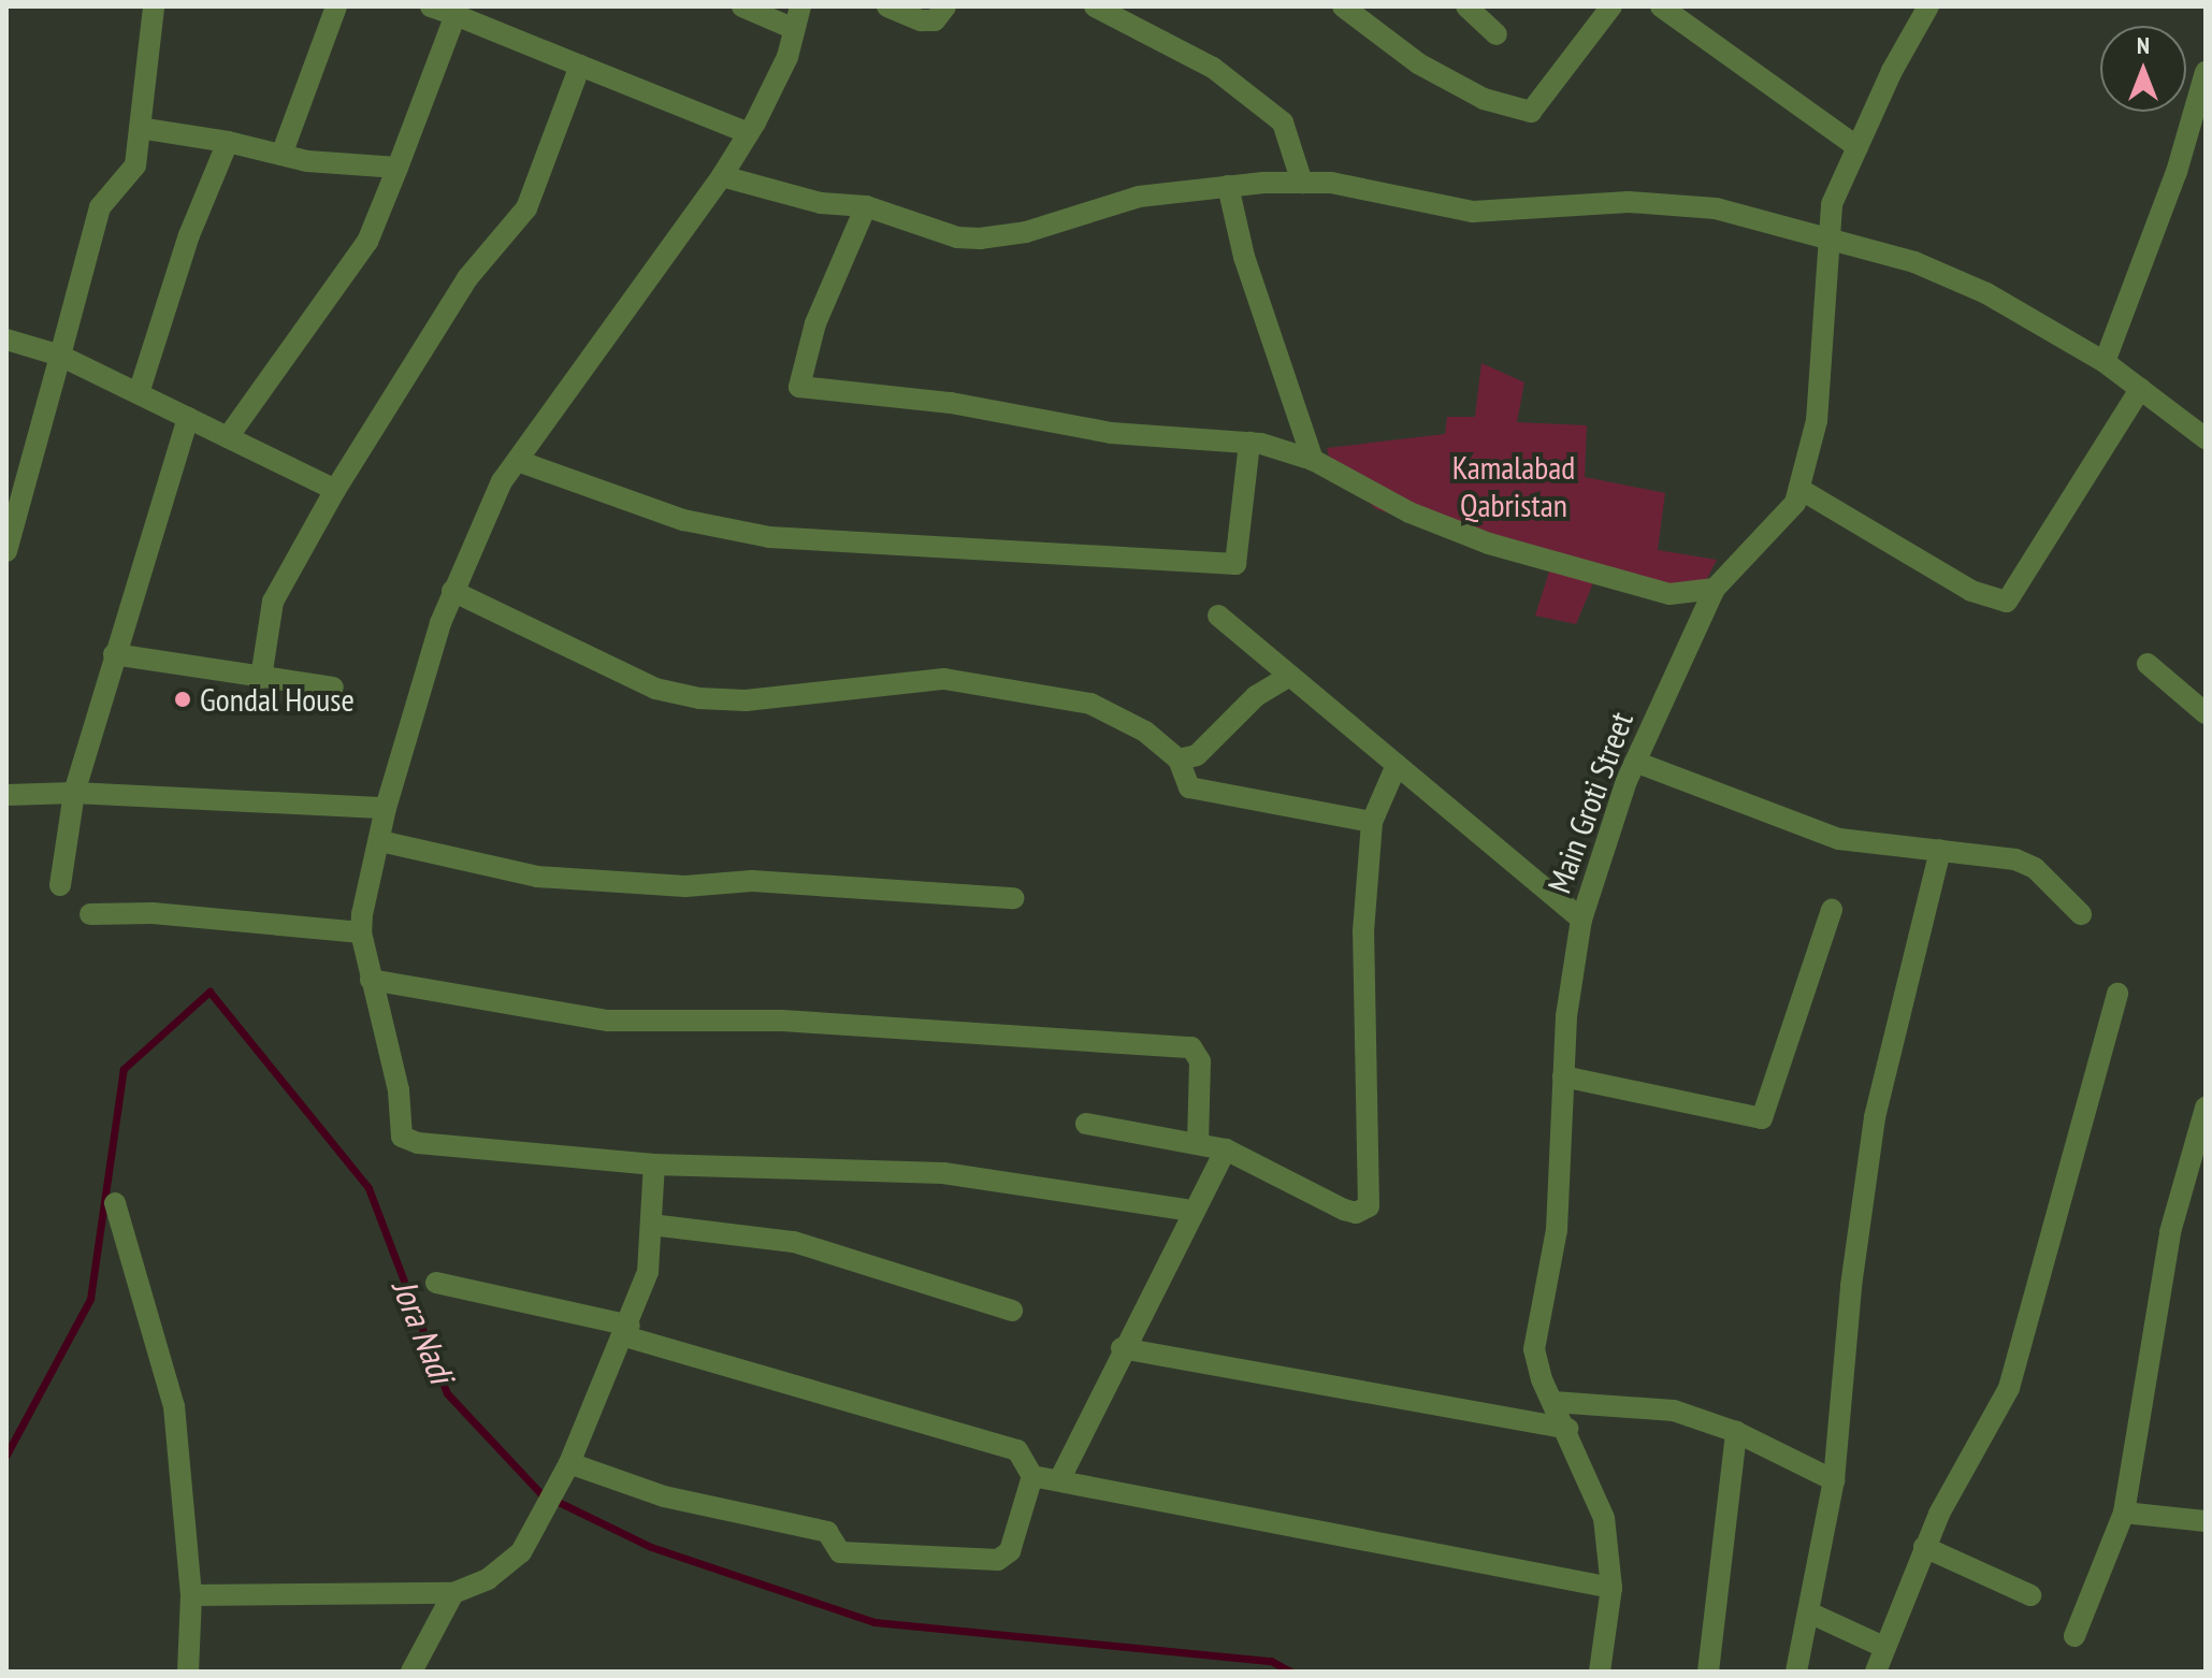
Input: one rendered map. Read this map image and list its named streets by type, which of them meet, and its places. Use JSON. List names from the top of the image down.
{
  "streets": {
    "street": ["Main Groti Street"]
  },
  "water": ["Jora Nadi"],
  "parks": ["Kamalabad Qabristan"],
  "places": ["Gondal House"],
  "north": "top"
}
